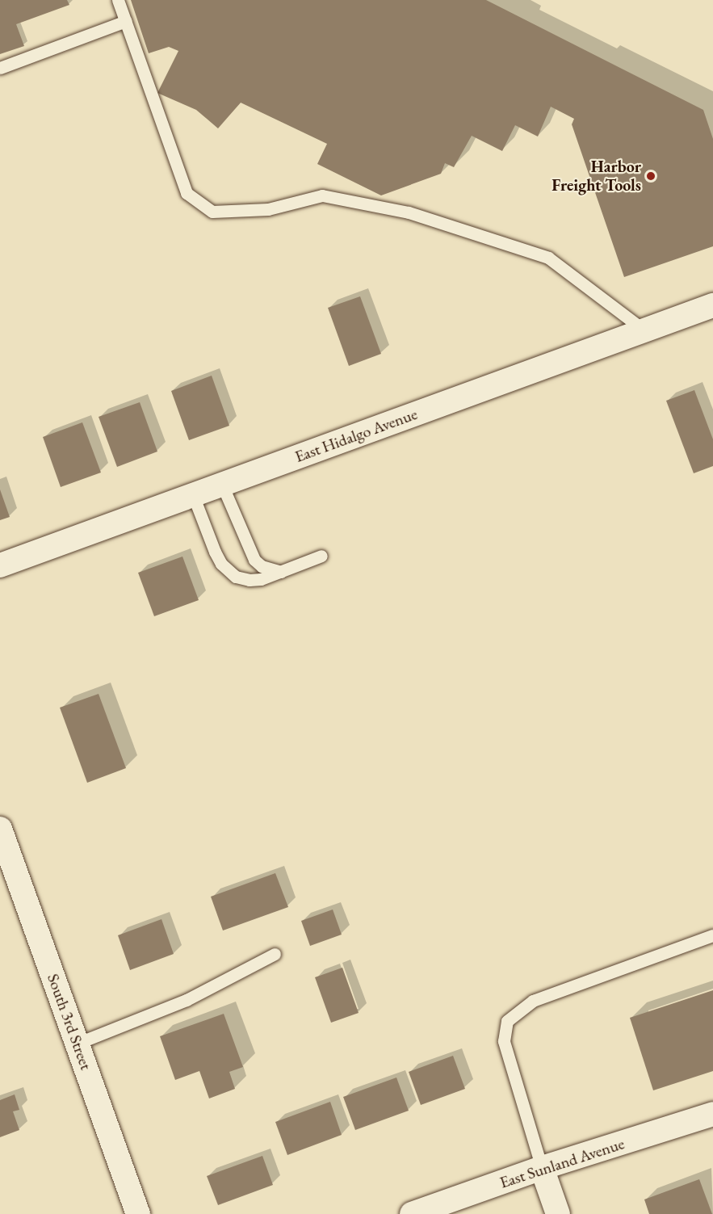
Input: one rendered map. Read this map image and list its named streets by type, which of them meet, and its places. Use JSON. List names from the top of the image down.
{
  "streets": {
    "street": ["East Hidalgo Avenue", "South 3rd Street", "East Sunland Avenue"]
  },
  "places": ["Harbor Freight Tools"]
}
